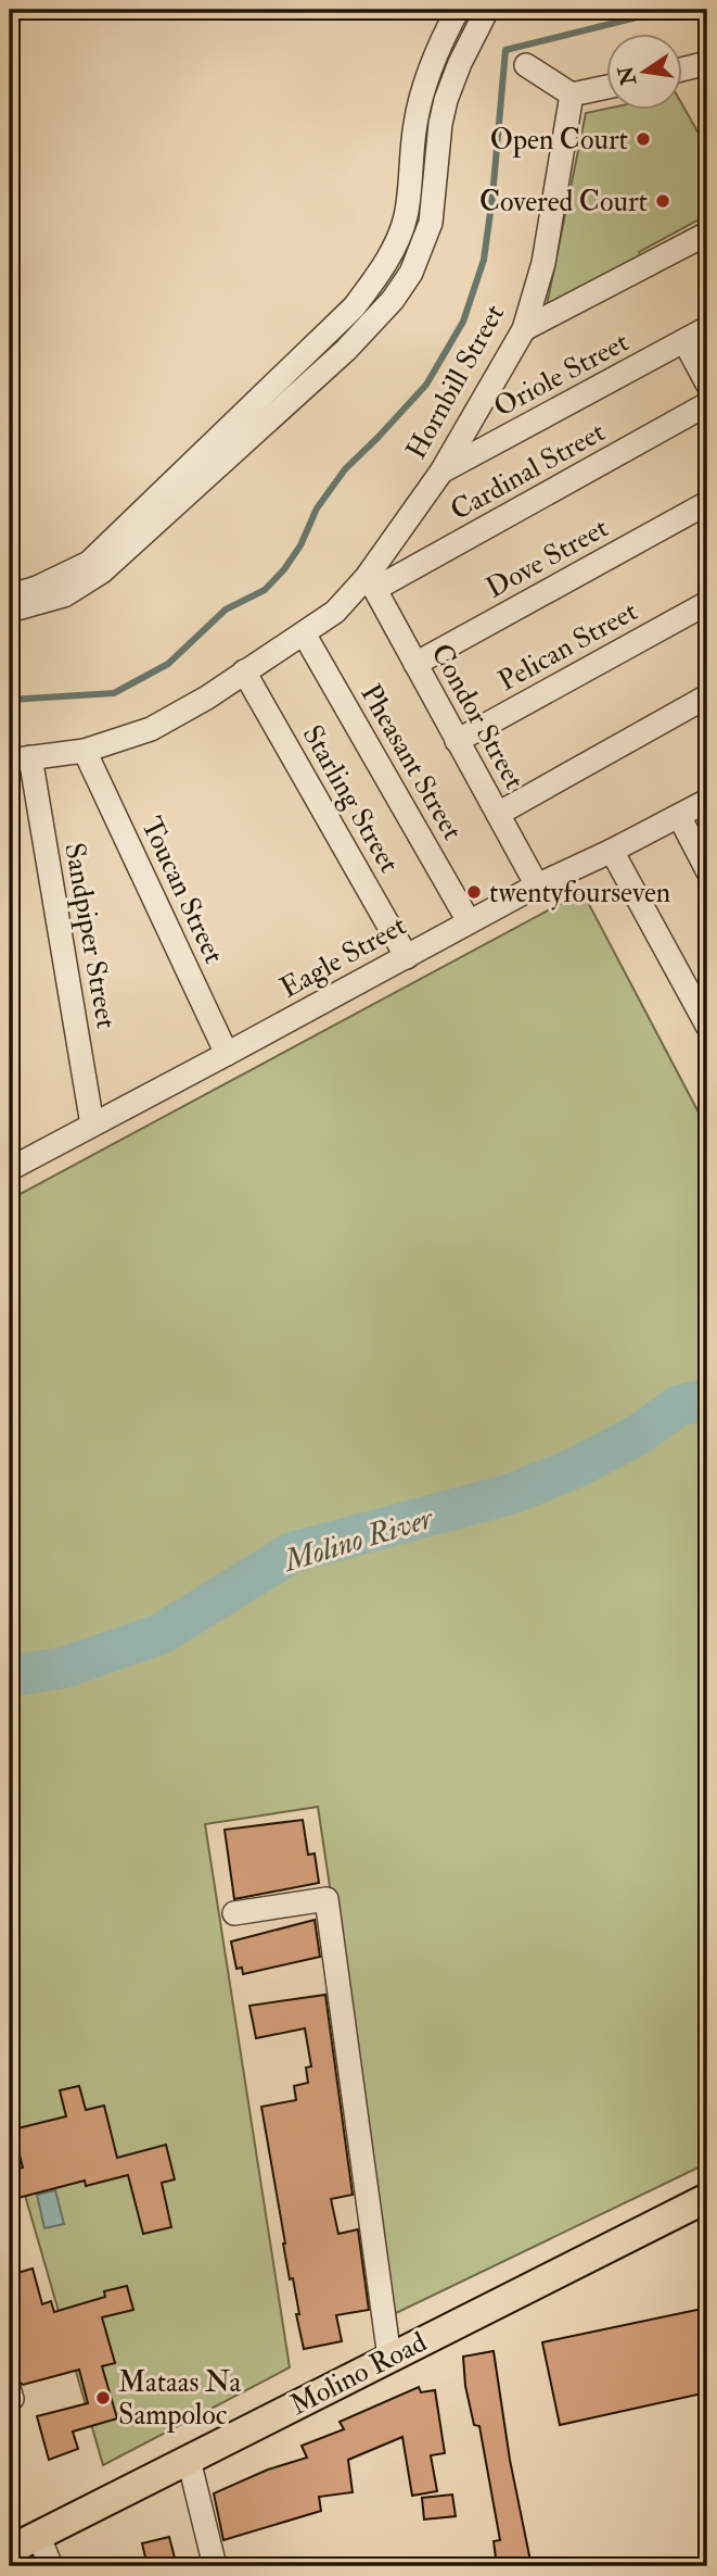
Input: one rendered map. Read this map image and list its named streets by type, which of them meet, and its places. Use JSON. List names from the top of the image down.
{
  "streets": {
    "main road": ["Molino Road"],
    "street": [
      "Oriole Street",
      "Hornbill Street",
      "Cardinal Street",
      "Dove Street",
      "Pelican Street",
      "Condor Street",
      "Pheasant Street",
      "Starling Street",
      "Toucan Street",
      "Sandpiper Street",
      "Eagle Street"
    ]
  },
  "crossings": [
    ["Oriole Street", "Hornbill Street"],
    ["Hornbill Street", "Cardinal Street"],
    ["Hornbill Street", "Condor Street"],
    ["Hornbill Street", "Pheasant Street"],
    ["Hornbill Street", "Starling Street"],
    ["Hornbill Street", "Toucan Street"],
    ["Hornbill Street", "Sandpiper Street"],
    ["Cardinal Street", "Condor Street"],
    ["Dove Street", "Condor Street"],
    ["Pelican Street", "Condor Street"],
    ["Condor Street", "Eagle Street"],
    ["Pheasant Street", "Eagle Street"],
    ["Starling Street", "Eagle Street"],
    ["Toucan Street", "Eagle Street"],
    ["Sandpiper Street", "Eagle Street"]
  ],
  "water": ["Molino River"],
  "places": [
    "Open Court",
    "Covered Court",
    "twentyfourseven",
    "Mataas Na Sampoloc"
  ],
  "north": "left"
}
